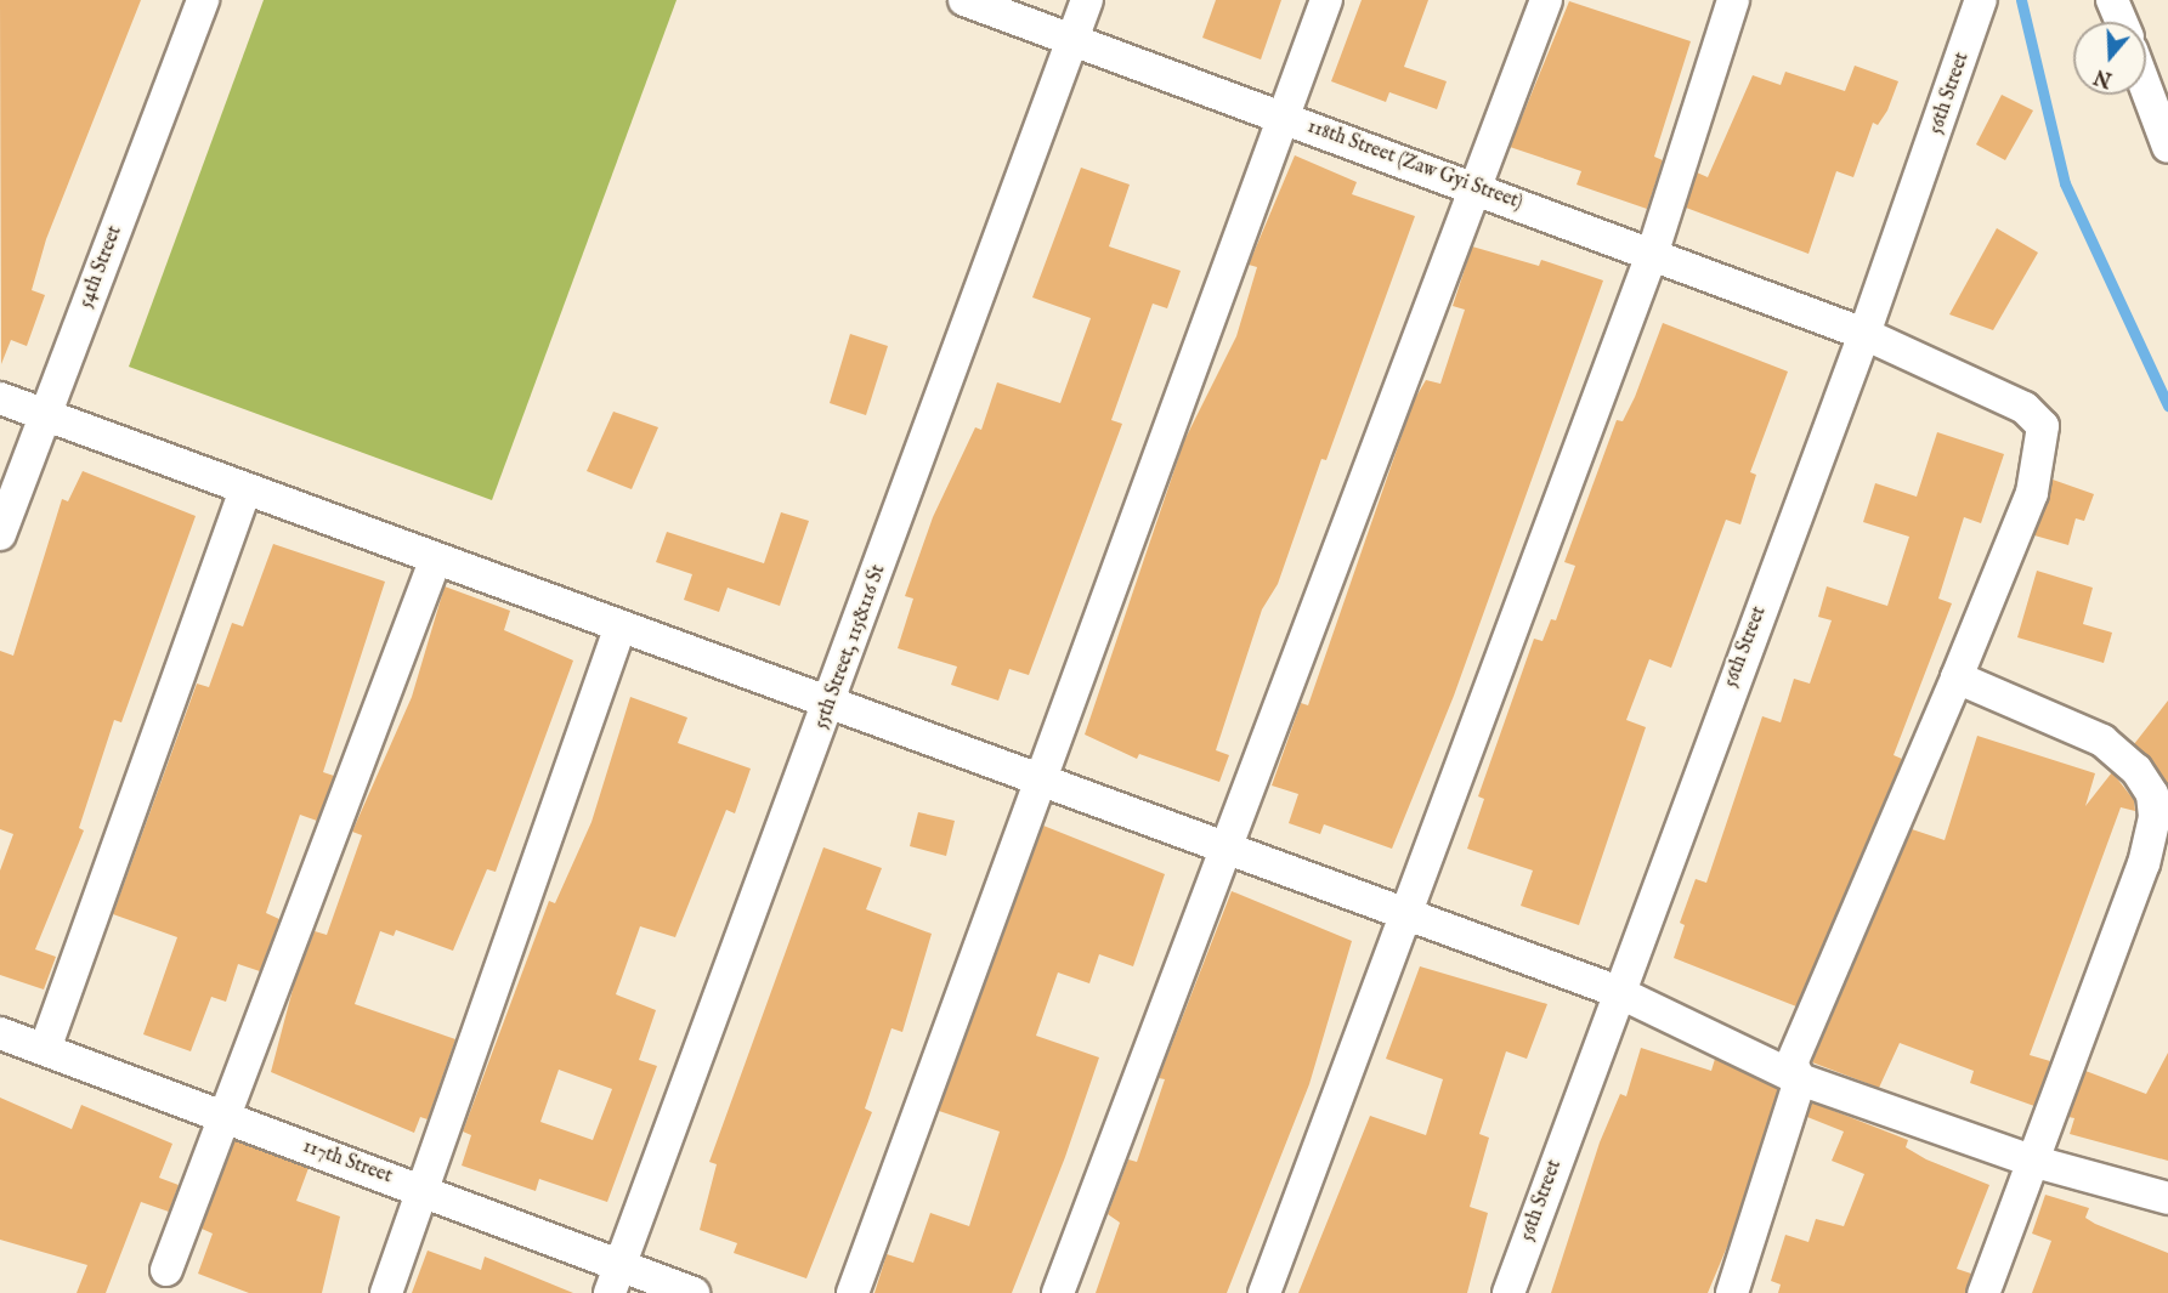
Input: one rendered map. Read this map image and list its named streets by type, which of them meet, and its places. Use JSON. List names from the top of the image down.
{
  "streets": {
    "street": [
      "56th Street",
      "118th Street (Zaw Gyi Street)",
      "54th Street",
      "55th Street, 115&116 St",
      "117th Street"
    ]
  },
  "crossings": [
    ["56th Street", "118th Street (Zaw Gyi Street)"],
    ["118th Street (Zaw Gyi Street)", "55th Street, 115&116 St"],
    ["55th Street, 115&116 St", "117th Street"]
  ],
  "north": "bottom"
}
